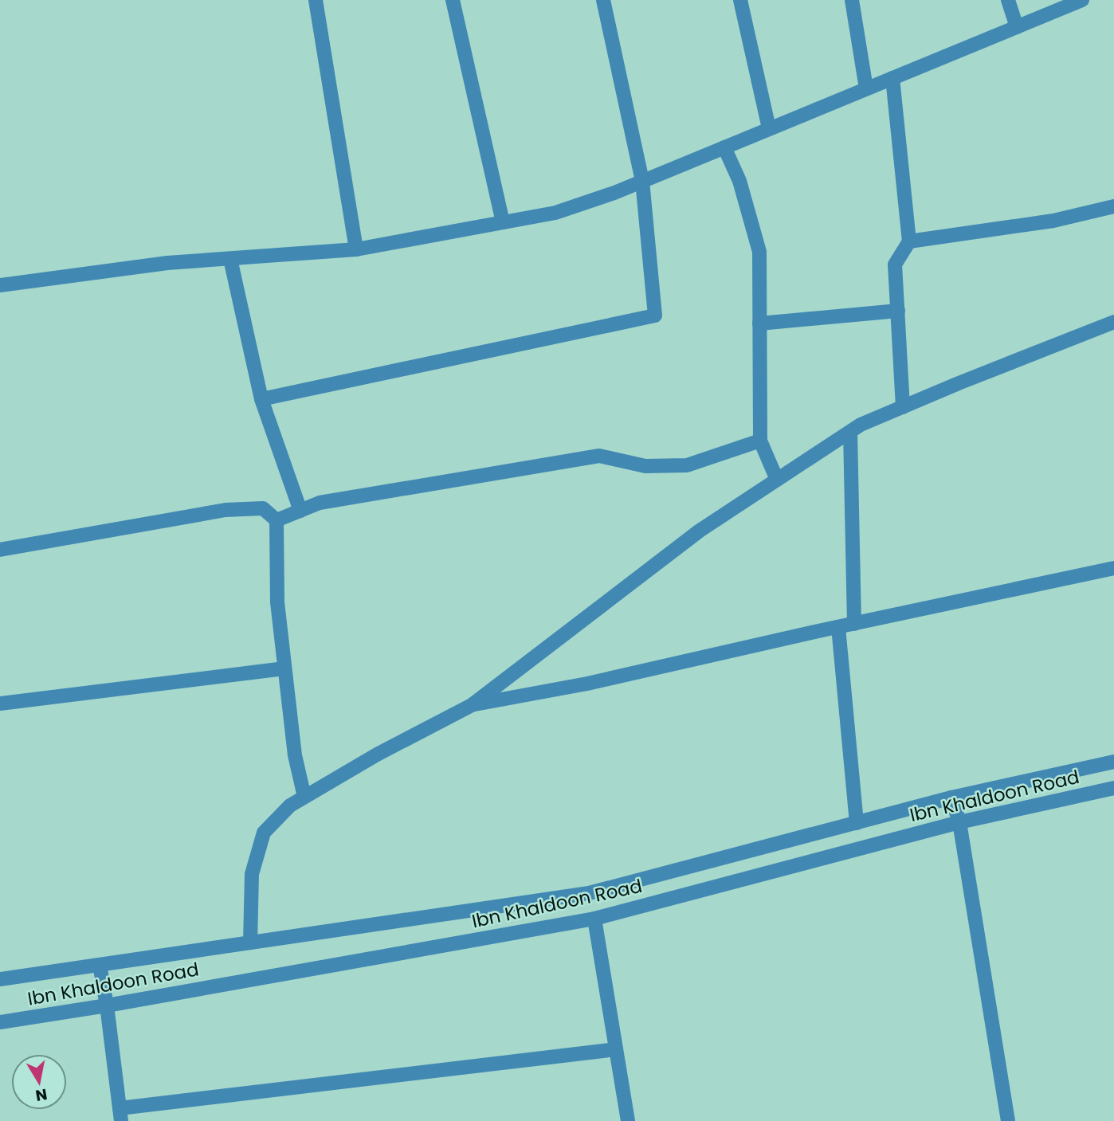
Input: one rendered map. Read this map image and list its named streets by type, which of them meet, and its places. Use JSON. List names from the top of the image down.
{
  "streets": {
    "street": ["Ibn Khaldoon Road"]
  },
  "north": "bottom"
}
